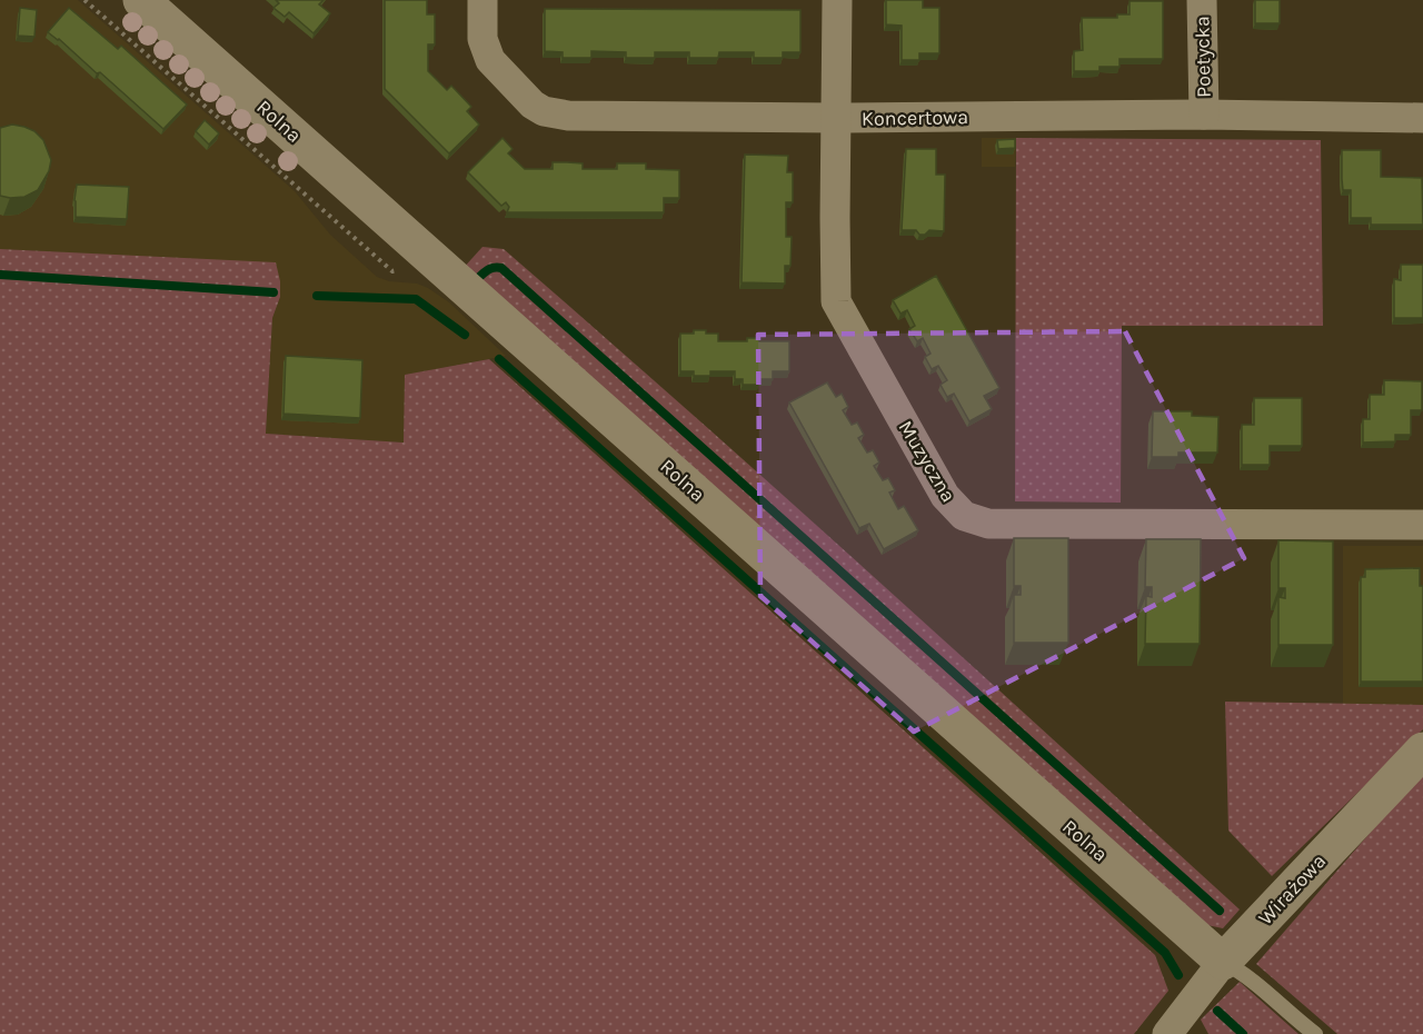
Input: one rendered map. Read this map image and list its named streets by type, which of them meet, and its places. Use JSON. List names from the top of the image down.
{
  "streets": {
    "street": [
      "Poetycka",
      "Koncertowa",
      "Rolna",
      "Muzyczna",
      "Wirażowa"
    ]
  },
  "crossings": [
    ["Poetycka", "Koncertowa"],
    ["Koncertowa", "Muzyczna"],
    ["Rolna", "Wirażowa"]
  ]
}
